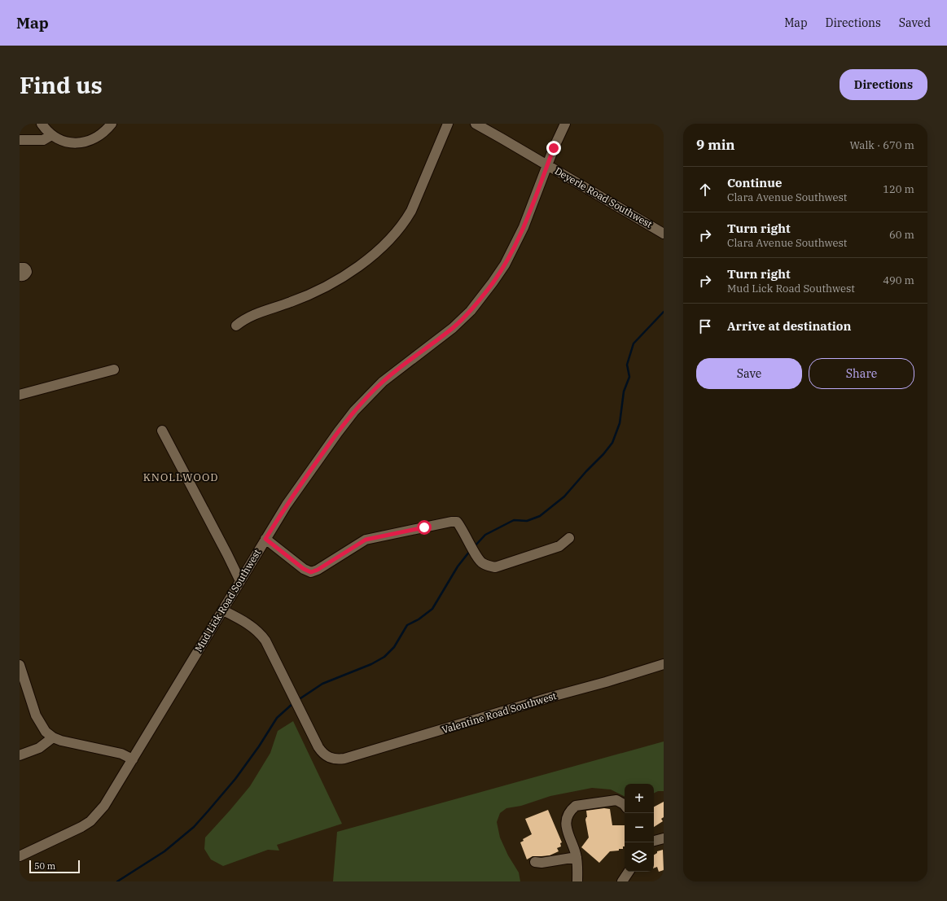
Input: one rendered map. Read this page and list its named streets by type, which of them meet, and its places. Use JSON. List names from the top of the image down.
{
  "streets": {
    "street": ["Deyerle Road Southwest", "Mud Lick Road Southwest", "Valentine Road Southwest"]
  },
  "crossings": [
    ["Deyerle Road Southwest", "Mud Lick Road Southwest"],
    ["Mud Lick Road Southwest", "Valentine Road Southwest"]
  ],
  "districts": ["KNOLLWOOD"],
  "scale_bar": "50 m",
  "page": {
    "header": "Map",
    "nav": ["Map", "Directions", "Saved"],
    "buttons": [
      "Directions",
      ["Save", "Share"]
    ],
    "title": "Find us",
    "heading": ["9 min", "Walk · 670 m"],
    "list": [
      ["Continue", "Clara Avenue Southwest", "120 m"],
      ["Turn right", "Clara Avenue Southwest", "60 m"],
      ["Turn right", "Mud Lick Road Southwest", "490 m"],
      "Arrive at destination"
    ],
    "map_buttons": ["+", "−"],
    "scale": "50 m"
  }
}
